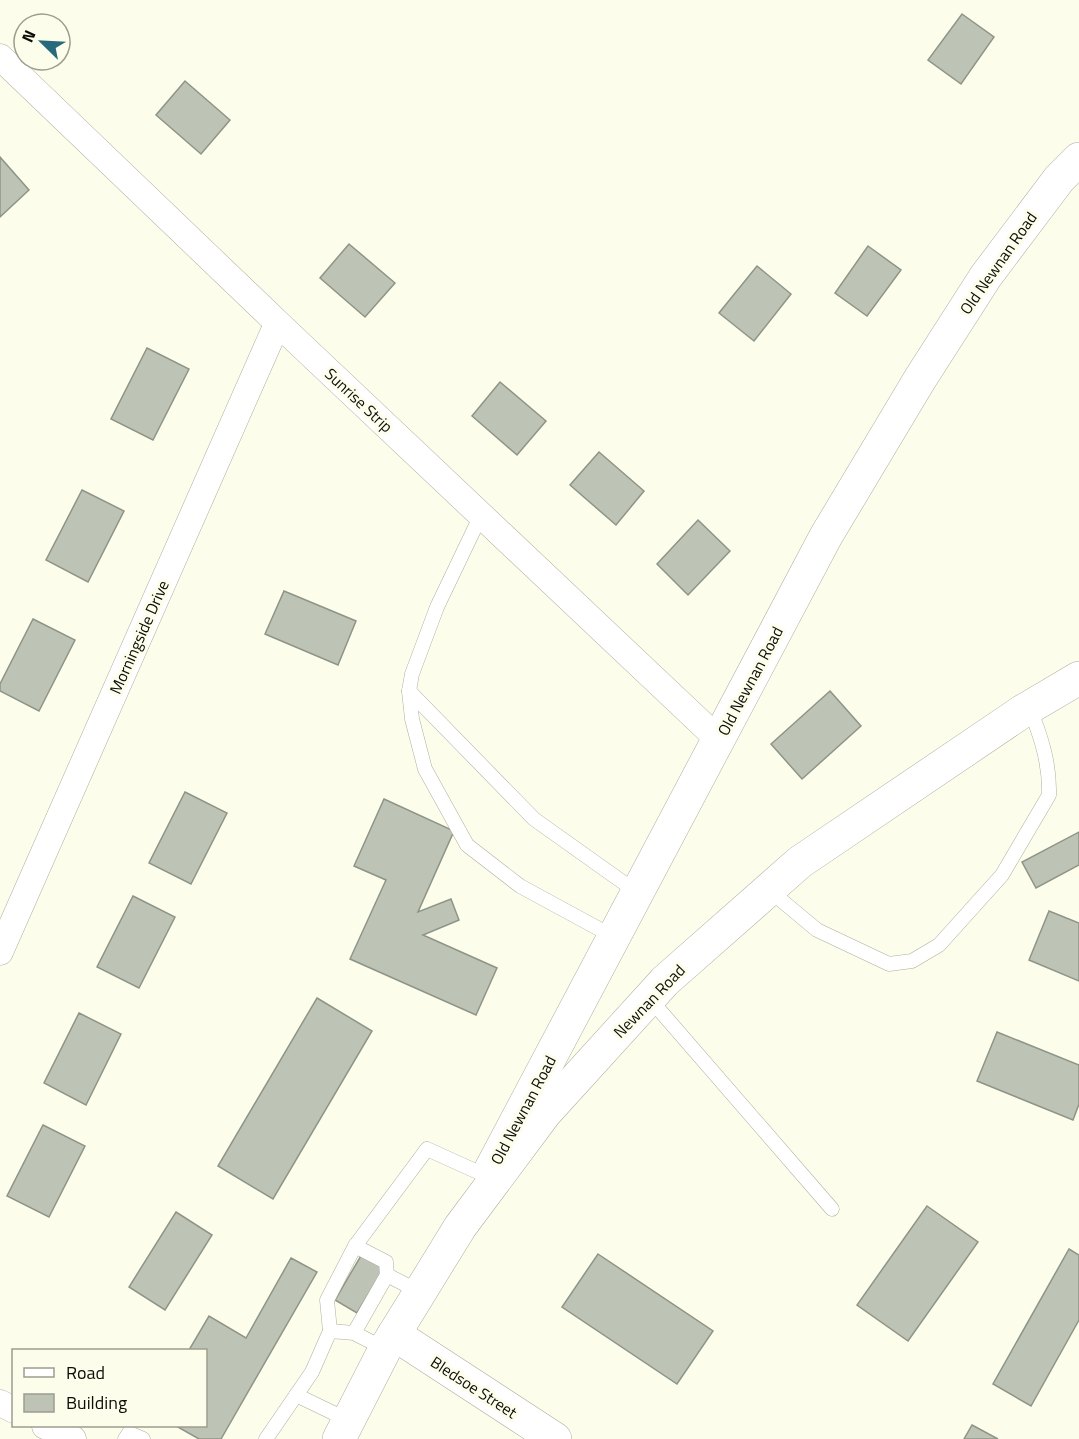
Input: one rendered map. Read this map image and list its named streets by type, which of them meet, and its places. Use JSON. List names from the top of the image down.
{
  "streets": {
    "street": [
      "Old Newnan Road",
      "Sunrise Strip",
      "Morningside Drive",
      "Newnan Road",
      "Bledsoe Street"
    ]
  },
  "crossings": [
    ["Old Newnan Road", "Sunrise Strip"],
    ["Old Newnan Road", "Newnan Road"],
    ["Sunrise Strip", "Morningside Drive"],
    ["Newnan Road", "Bledsoe Street"]
  ],
  "legend": ["Road", "Building"],
  "north": "top left"
}
